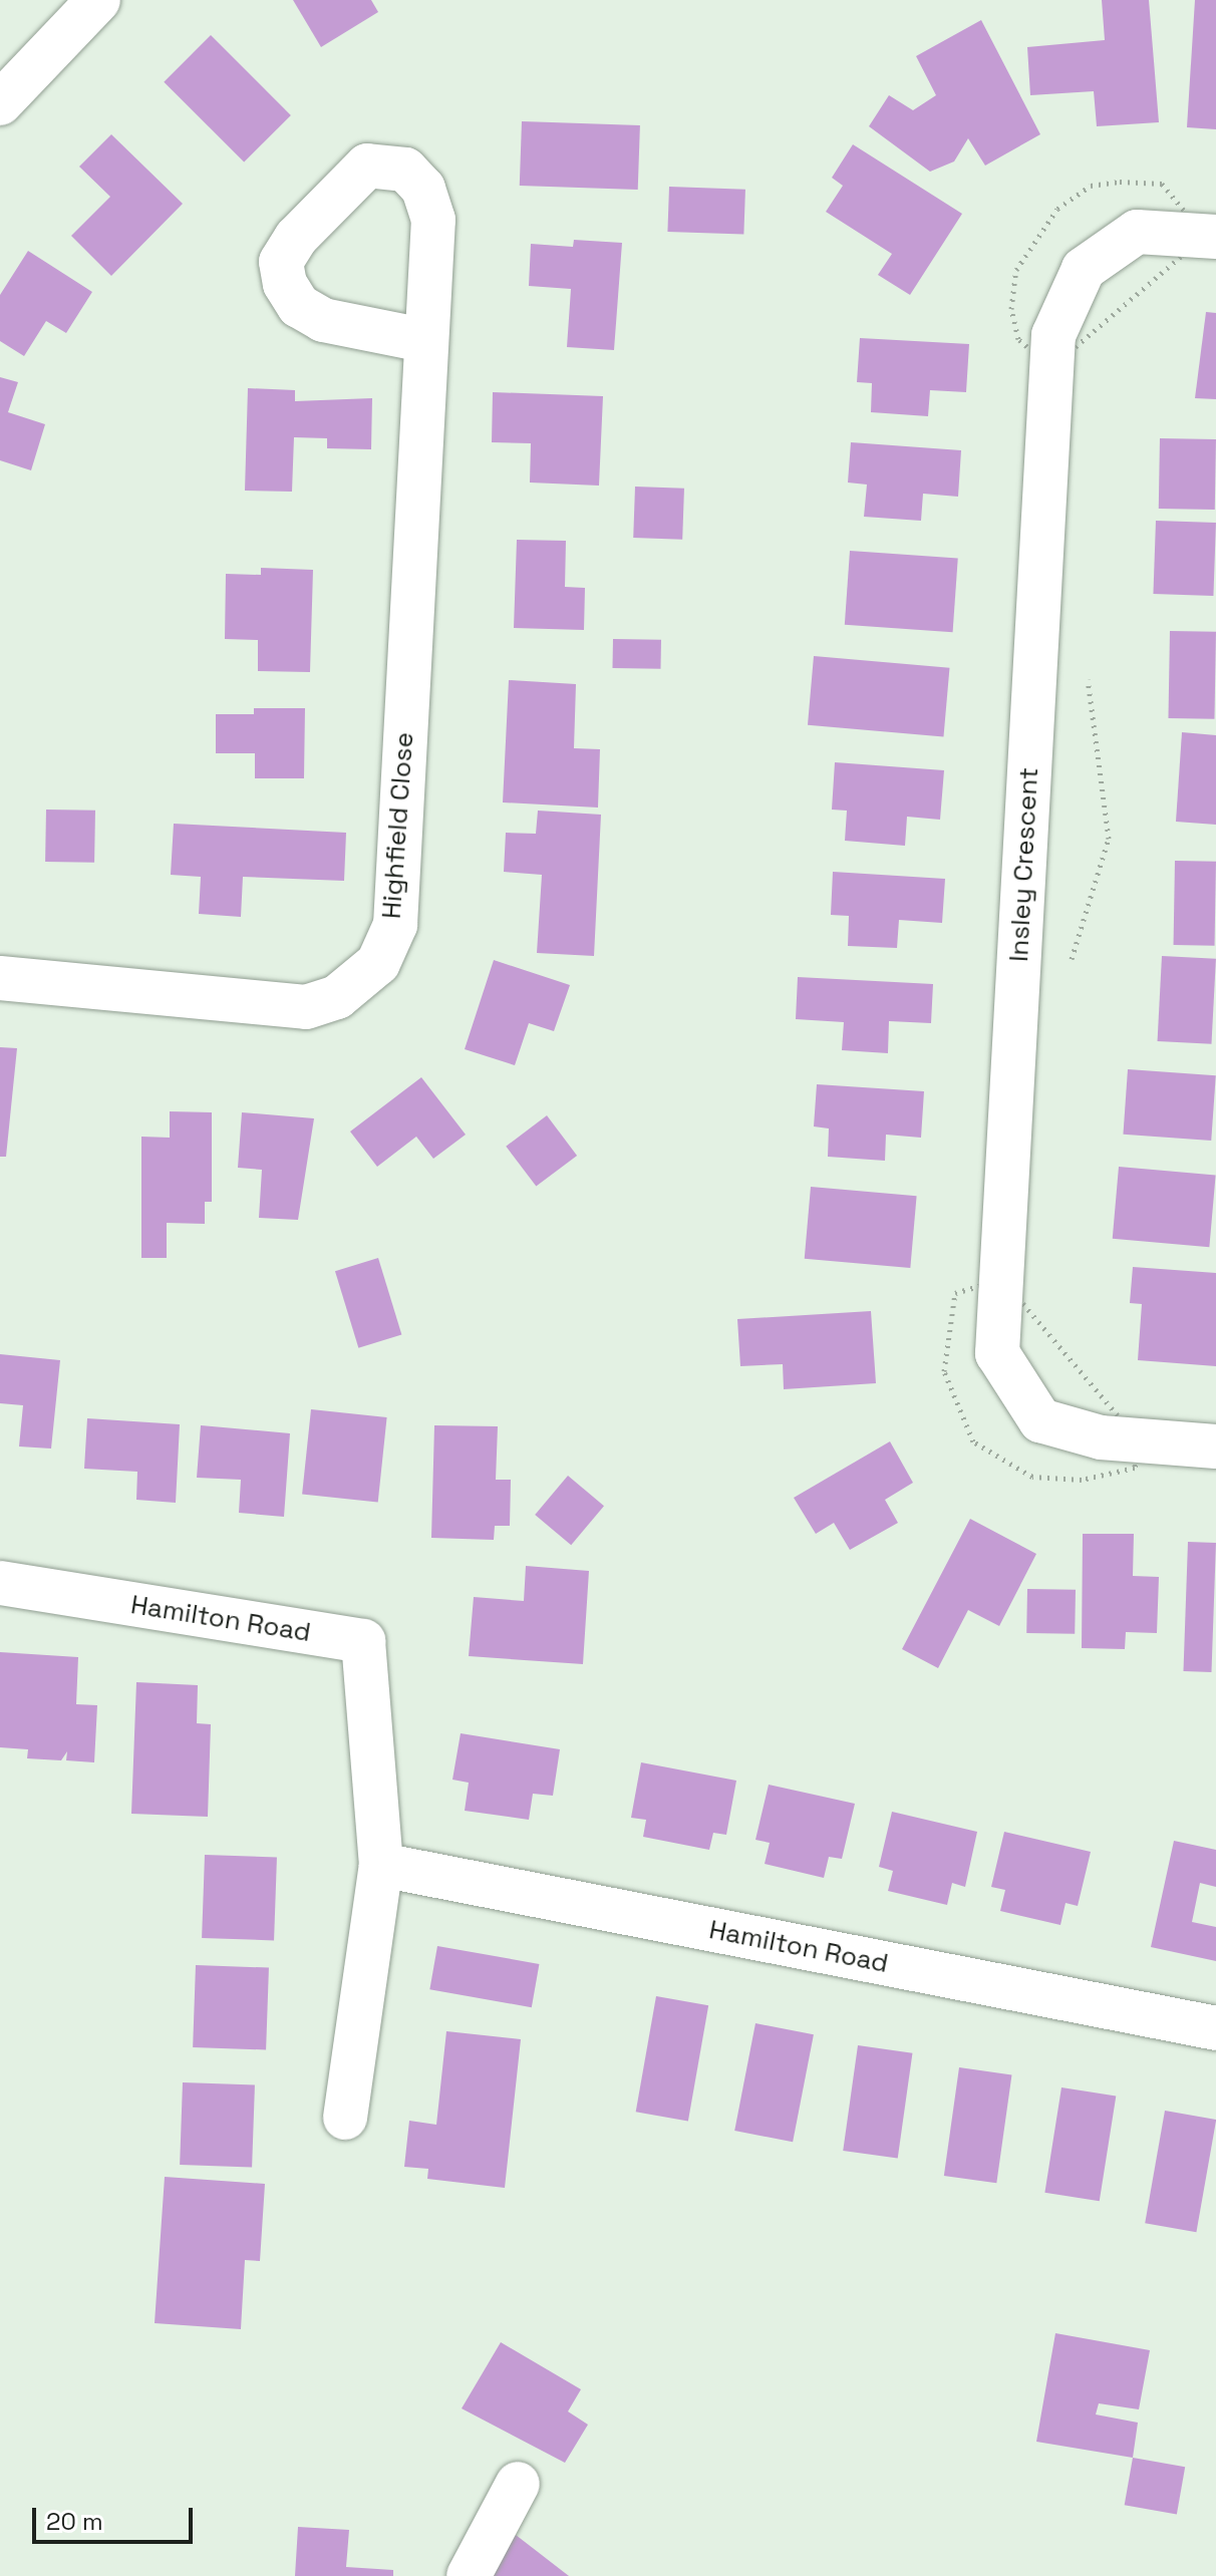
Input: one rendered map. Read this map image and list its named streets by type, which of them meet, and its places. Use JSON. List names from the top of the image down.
{
  "streets": {
    "street": ["Highfield Close", "Insley Crescent", "Hamilton Road"]
  },
  "scale_bar": "20 m"
}
